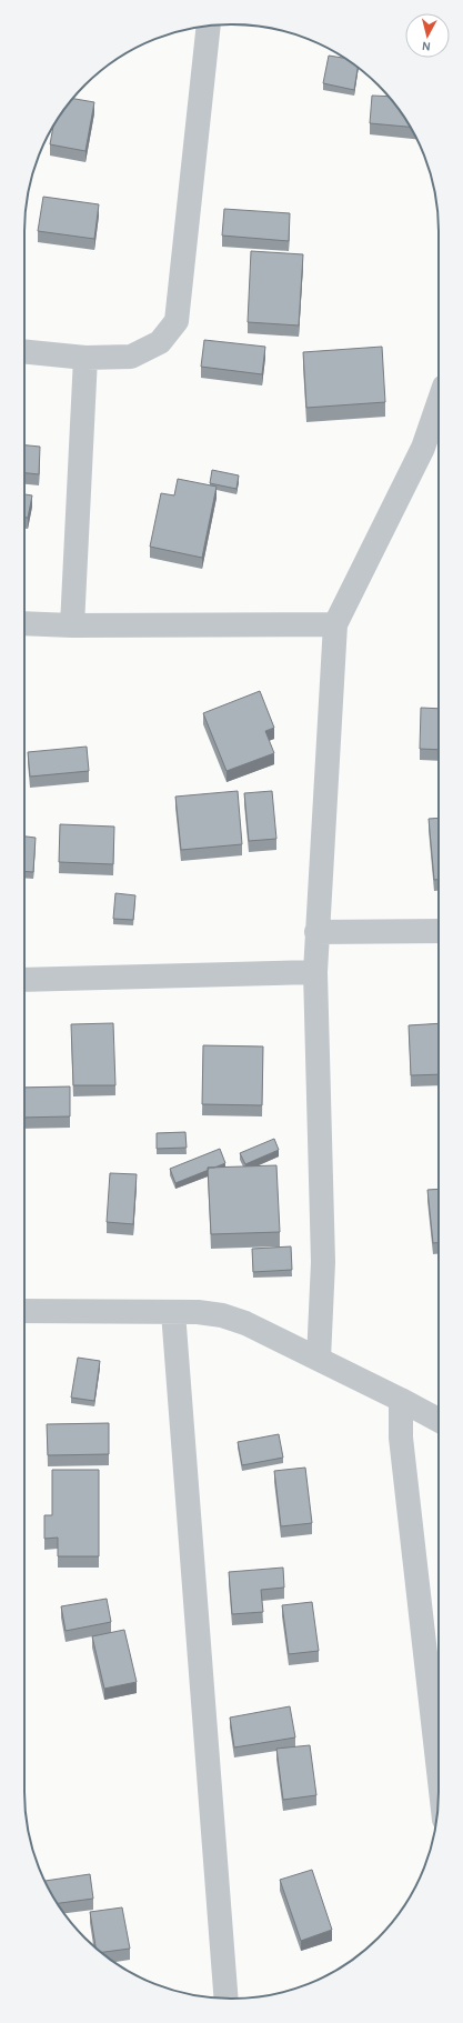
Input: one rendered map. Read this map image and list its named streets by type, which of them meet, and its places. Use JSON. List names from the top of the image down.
{
  "north": "bottom"
}
